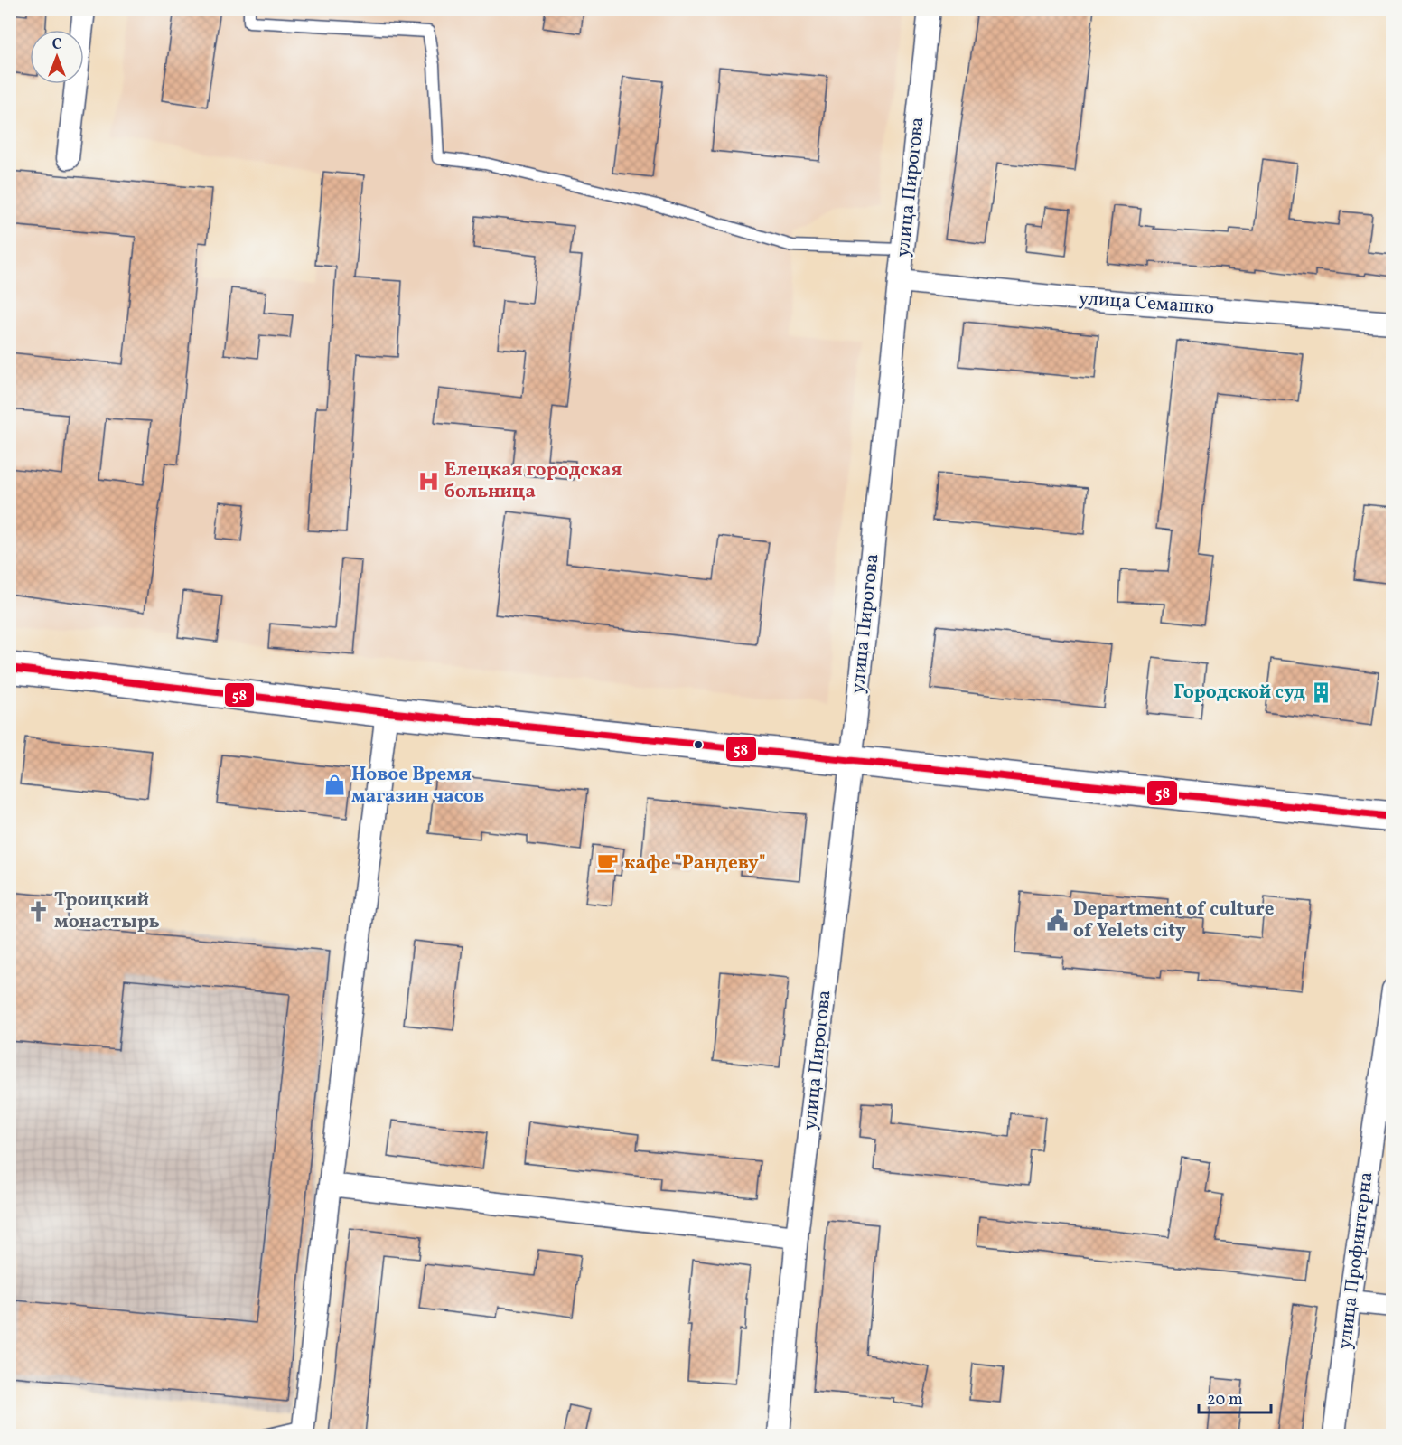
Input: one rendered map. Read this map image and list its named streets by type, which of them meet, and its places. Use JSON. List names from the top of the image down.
{
  "streets": {
    "street": ["улица Пирогова", "улица Семашко", "улица Профинтерна"]
  },
  "crossings": [
    ["улица Пирогова", "улица Семашко"]
  ],
  "places": {
    "hospital": ["Елецкая городская больница"],
    "building": ["Городской суд"],
    "shop": ["Новое Время магазин часов"],
    "cafe": ["кафе \"Рандеву\""],
    "church": ["Троицкий монастырь"],
    "public building": ["Department of culture of Yelets city"]
  },
  "lines": ["transit line 58"],
  "scale_bar": "20 m",
  "north": "top"
}
